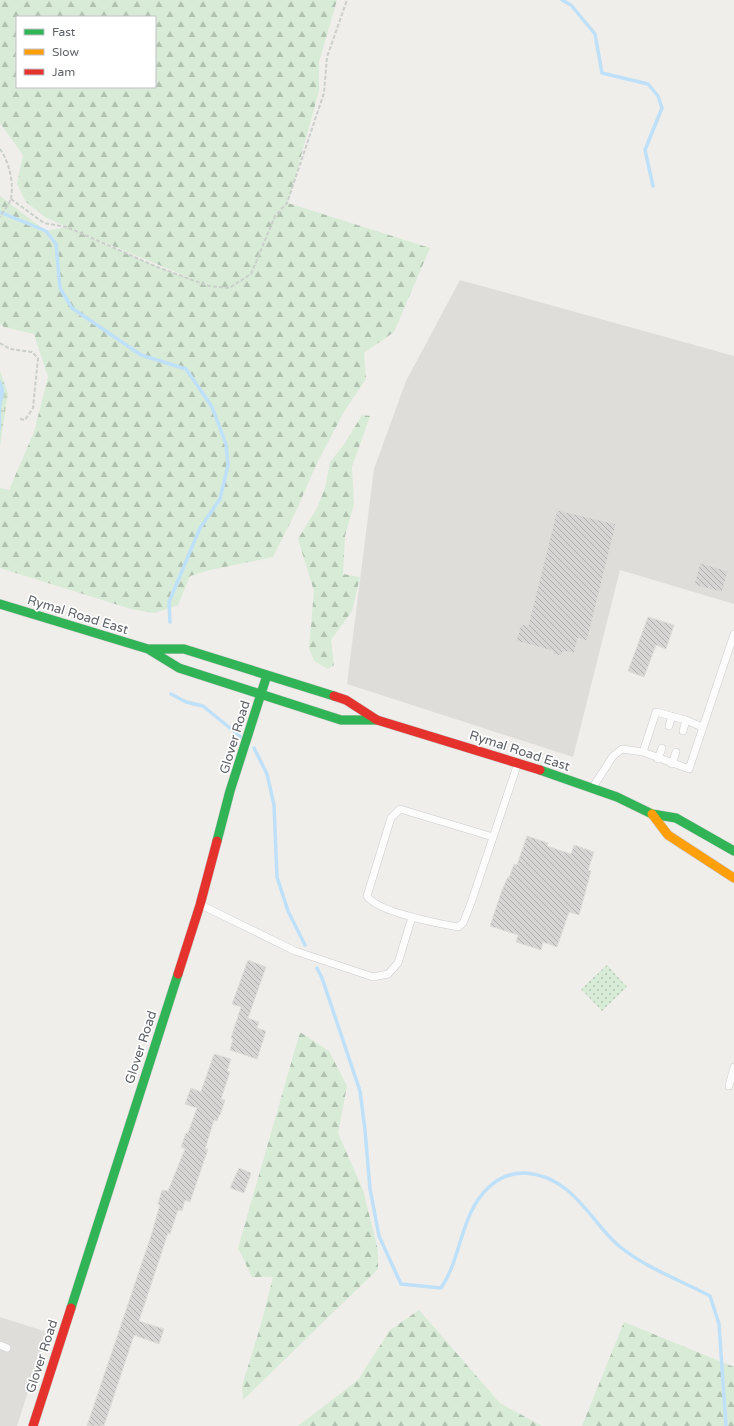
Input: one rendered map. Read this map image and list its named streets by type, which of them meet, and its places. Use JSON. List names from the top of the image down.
{
  "streets": {
    "main road": ["Rymal Road East", "Glover Road"]
  },
  "crossings": [
    ["Rymal Road East", "Glover Road"]
  ],
  "legend": ["Fast", "Slow", "Jam"]
}
